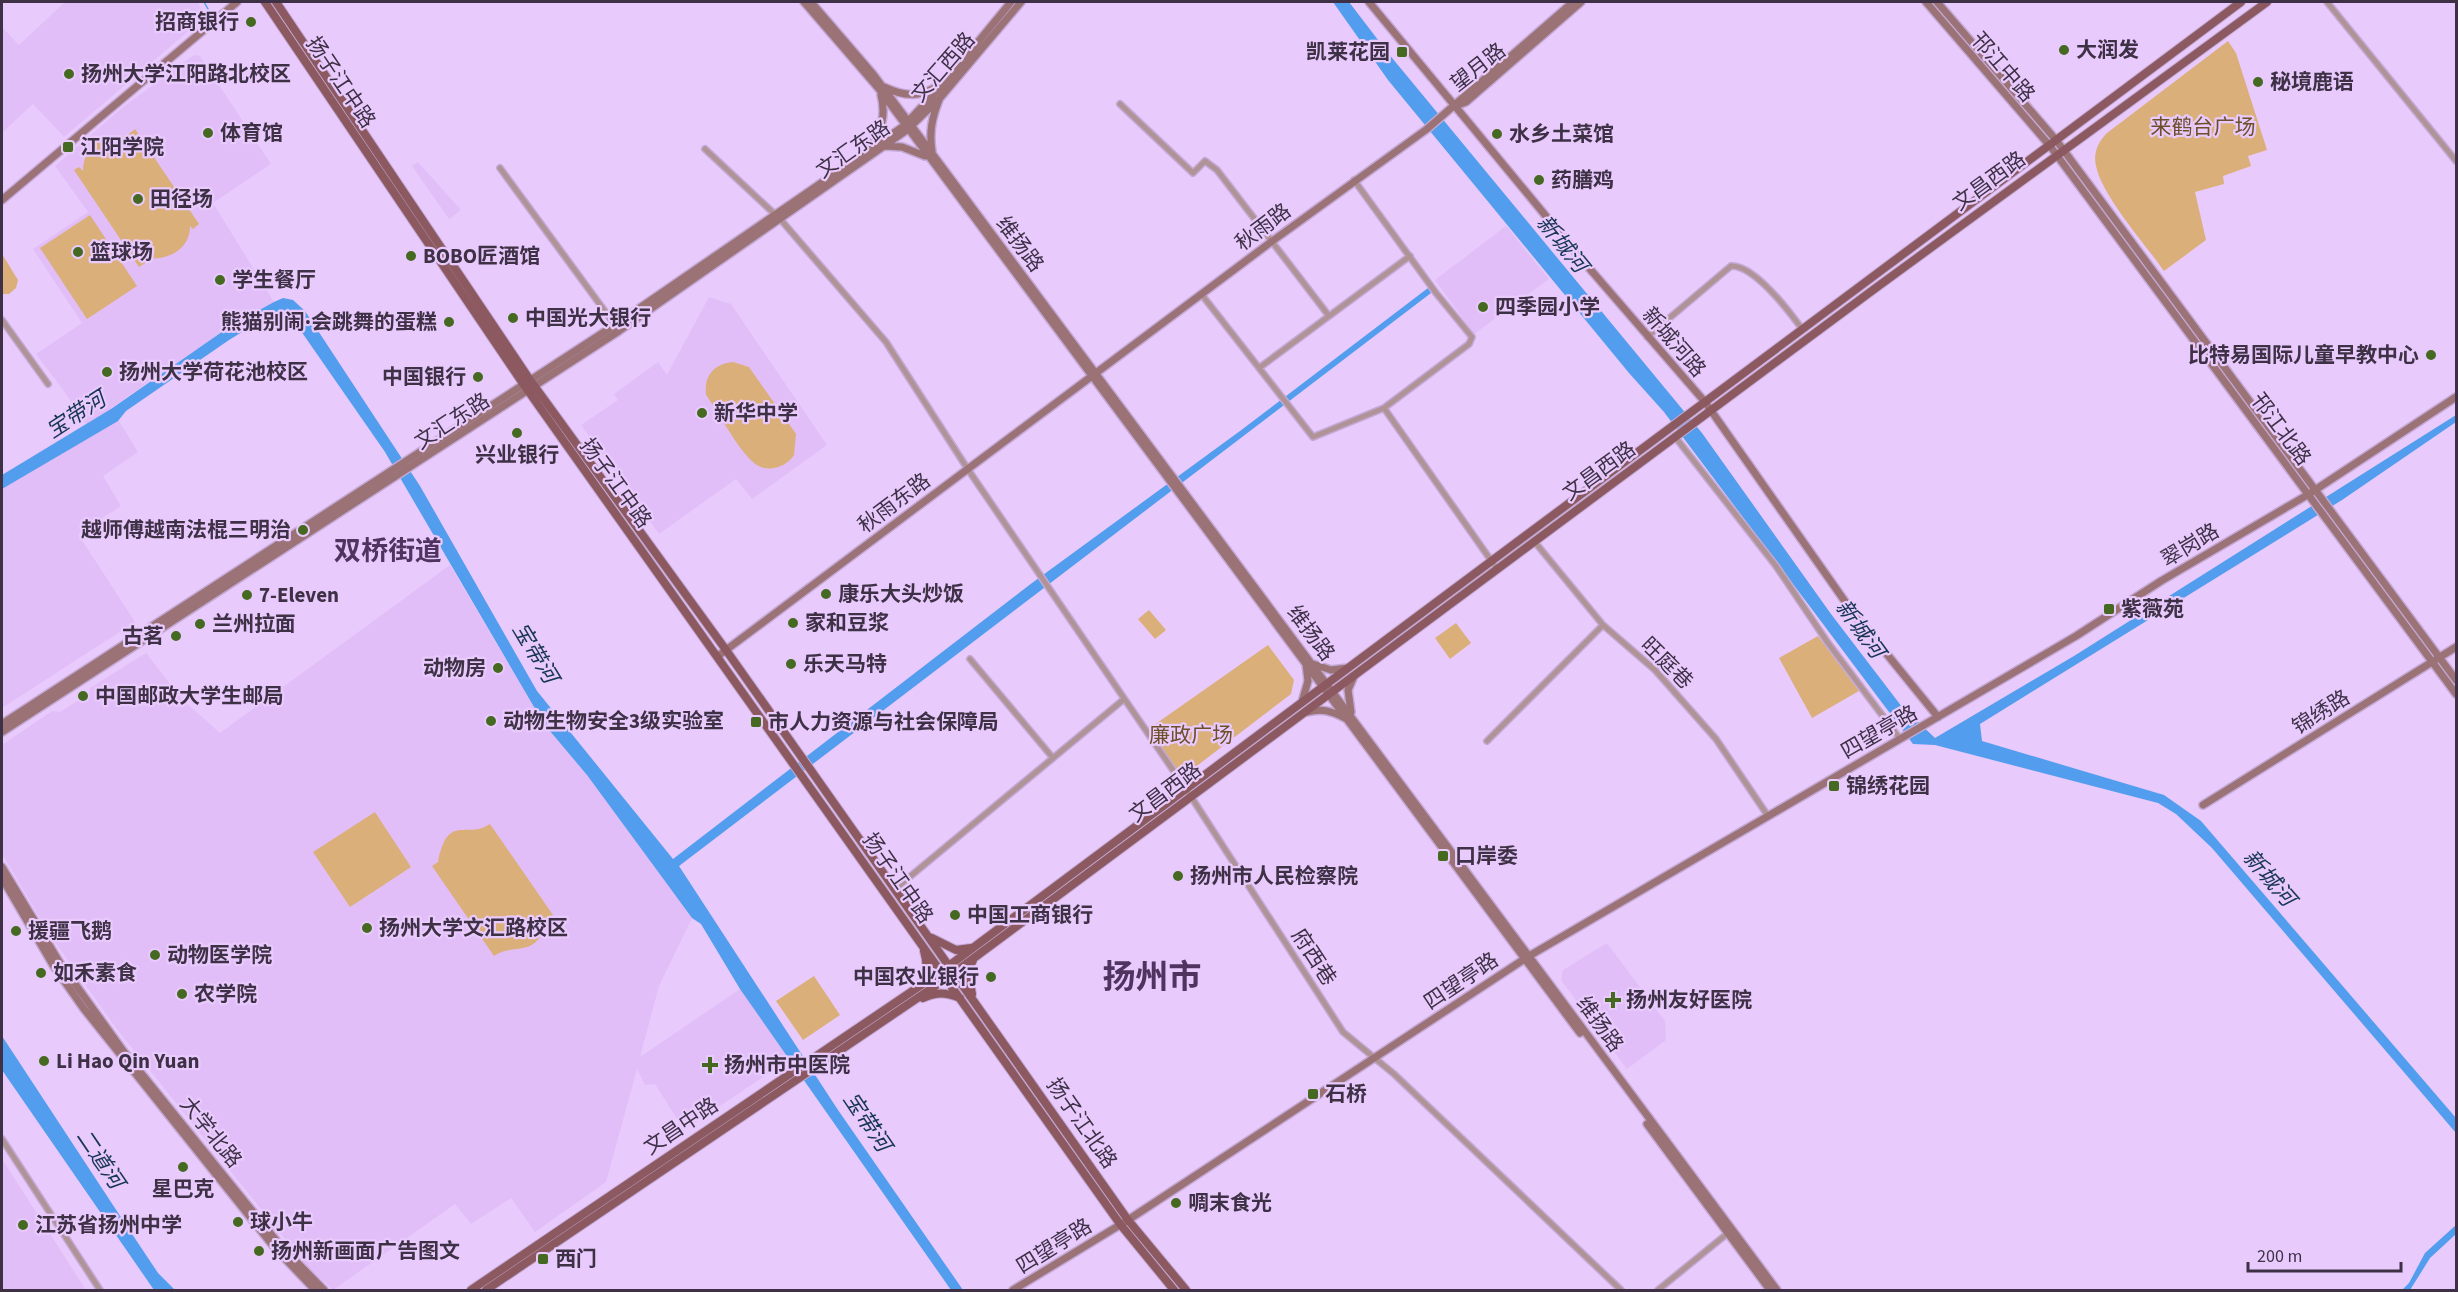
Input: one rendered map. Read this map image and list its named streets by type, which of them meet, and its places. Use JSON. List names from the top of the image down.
{
  "streets": {
    "main road": [
      "文汇西路",
      "望月路",
      "邗江中路",
      "扬子江中路",
      "文汇东路",
      "文昌西路",
      "秋雨路",
      "维扬路",
      "新城河路",
      "邗江北路",
      "秋雨东路",
      "翠岗路",
      "锦绣路",
      "四望亭路",
      "扬子江北路",
      "文昌中路",
      "大学北路"
    ],
    "street": ["旺庭巷", "府西巷"]
  },
  "crossings": [
    ["文汇西路", "文汇东路"],
    ["文汇西路", "维扬路"],
    ["望月路", "秋雨路"],
    ["望月路", "新城河路"],
    ["邗江中路", "文昌西路"],
    ["邗江中路", "邗江北路"],
    ["扬子江中路", "文汇东路"],
    ["扬子江中路", "文昌西路"],
    ["扬子江中路", "秋雨东路"],
    ["扬子江中路", "扬子江北路"],
    ["扬子江中路", "文昌中路"],
    ["文汇东路", "维扬路"],
    ["文汇东路", "府西巷"],
    ["文昌西路", "维扬路"],
    ["文昌西路", "新城河路"],
    ["文昌西路", "邗江北路"],
    ["文昌西路", "旺庭巷"],
    ["文昌西路", "府西巷"],
    ["文昌西路", "扬子江北路"],
    ["秋雨路", "维扬路"],
    ["秋雨路", "新城河路"],
    ["秋雨路", "秋雨东路"],
    ["维扬路", "秋雨东路"],
    ["维扬路", "四望亭路"],
    ["新城河路", "翠岗路"],
    ["新城河路", "四望亭路"],
    ["邗江北路", "翠岗路"],
    ["邗江北路", "锦绣路"],
    ["秋雨东路", "府西巷"],
    ["翠岗路", "四望亭路"],
    ["旺庭巷", "四望亭路"],
    ["四望亭路", "府西巷"],
    ["四望亭路", "扬子江北路"],
    ["扬子江北路", "文昌中路"]
  ],
  "districts": ["双桥街道", "扬州市"],
  "water": ["新城河", "宝带河", "二道河"],
  "parks": ["来鹤台广场", "廉政广场"],
  "places": {
    "other": [
      "招商银行",
      "大润发",
      "扬州大学江阳路北校区",
      "秘境鹿语",
      "体育馆",
      "水乡土菜馆",
      "药膳鸡",
      "田径场",
      "篮球场",
      "BOBO匠酒馆",
      "学生餐厅",
      "四季园小学",
      "中国光大银行",
      "熊猫别闹·会跳舞的蛋糕",
      "比特易国际儿童早教中心",
      "扬州大学荷花池校区",
      "中国银行",
      "新华中学",
      "兴业银行",
      "越师傅越南法棍三明治",
      "康乐大头炒饭",
      "7-Eleven",
      "家和豆浆",
      "兰州拉面",
      "古茗",
      "乐天马特",
      "动物房",
      "中国邮政大学生邮局",
      "动物生物安全3级实验室",
      "扬州市人民检察院",
      "中国工商银行",
      "扬州大学文汇路校区",
      "援疆飞鹅",
      "动物医学院",
      "如禾素食",
      "中国农业银行",
      "农学院",
      "Li Hao Qin Yuan",
      "星巴克",
      "啁末食光",
      "球小牛",
      "江苏省扬州中学",
      "扬州新画面广告图文"
    ],
    "transit": [
      "凯莱花园",
      "江阳学院",
      "紫薇苑",
      "市人力资源与社会保障局",
      "锦绣花园",
      "口岸委",
      "石桥",
      "西门"
    ],
    "health": ["扬州友好医院", "扬州市中医院"]
  },
  "scale_bar": "200 m"
}
